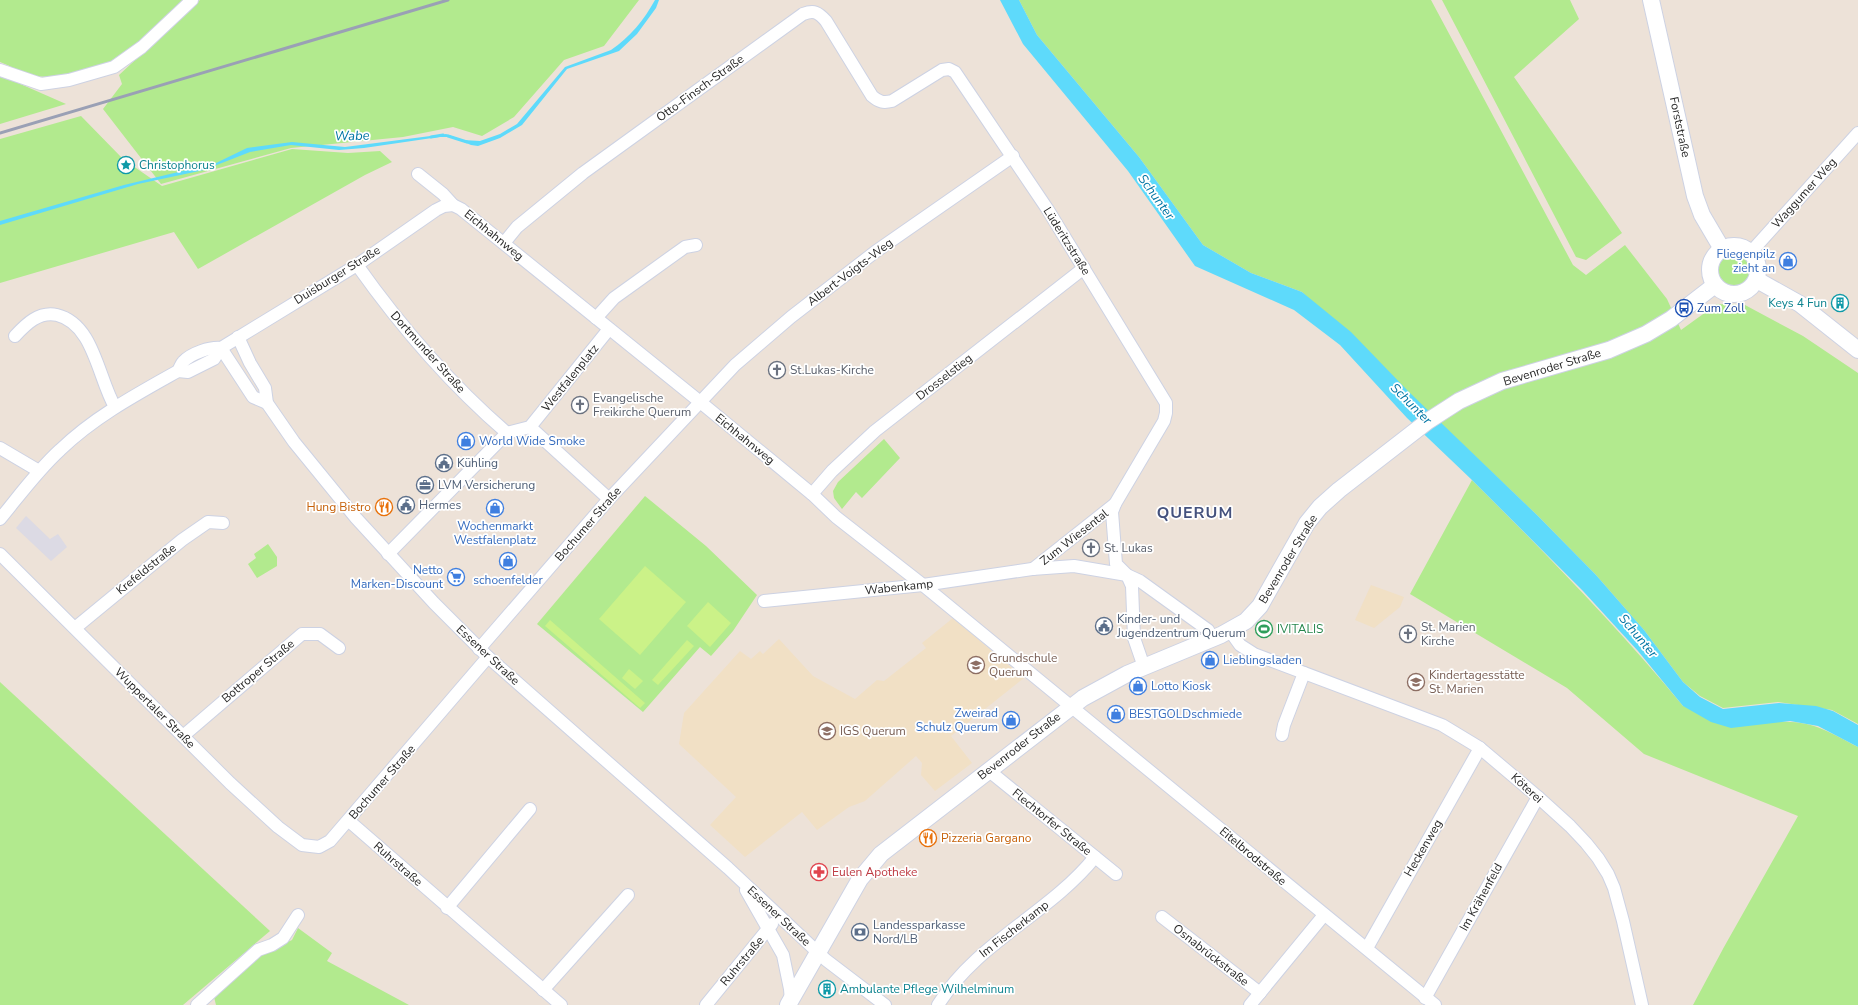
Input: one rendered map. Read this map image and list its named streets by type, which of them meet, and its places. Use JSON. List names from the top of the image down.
{
  "streets": {
    "main road": ["Forststraße", "Bevenroder Straße"],
    "street": [
      "Otto-Finsch-Straße",
      "Waggumer Weg",
      "Eichhahnweg",
      "Lüderitzstraße",
      "Albert-Voigts-Weg",
      "Duisburger Straße",
      "Dortmunder Straße",
      "Drosselstieg",
      "Westfalenplatz",
      "Bochumer Straße",
      "Zum Wiesental",
      "Krefeldstraße",
      "Wabenkamp",
      "Essener Straße",
      "Bottroper Straße",
      "Wuppertaler Straße",
      "Köterei",
      "Flechtorfer Straße",
      "Heckenweg",
      "Eitelbrodstraße",
      "Ruhrstraße",
      "Im Krähenfeld",
      "Im Fischerkamp",
      "Osnabrückstraße"
    ]
  },
  "crossings": [
    ["Otto-Finsch-Straße", "Eichhahnweg"],
    ["Otto-Finsch-Straße", "Lüderitzstraße"],
    ["Forststraße", "Waggumer Weg"],
    ["Forststraße", "Bevenroder Straße"],
    ["Waggumer Weg", "Bevenroder Straße"],
    ["Eichhahnweg", "Albert-Voigts-Weg"],
    ["Eichhahnweg", "Duisburger Straße"],
    ["Eichhahnweg", "Bevenroder Straße"],
    ["Eichhahnweg", "Drosselstieg"],
    ["Eichhahnweg", "Westfalenplatz"],
    ["Eichhahnweg", "Bochumer Straße"],
    ["Eichhahnweg", "Wabenkamp"],
    ["Eichhahnweg", "Eitelbrodstraße"],
    ["Lüderitzstraße", "Albert-Voigts-Weg"],
    ["Lüderitzstraße", "Drosselstieg"],
    ["Lüderitzstraße", "Zum Wiesental"],
    ["Albert-Voigts-Weg", "Bochumer Straße"],
    ["Duisburger Straße", "Dortmunder Straße"],
    ["Duisburger Straße", "Essener Straße"],
    ["Bevenroder Straße", "Essener Straße"],
    ["Bevenroder Straße", "Köterei"],
    ["Bevenroder Straße", "Flechtorfer Straße"],
    ["Bevenroder Straße", "Eitelbrodstraße"],
    ["Bochumer Straße", "Essener Straße"],
    ["Bochumer Straße", "Wuppertaler Straße"],
    ["Bochumer Straße", "Ruhrstraße"],
    ["Zum Wiesental", "Wabenkamp"],
    ["Krefeldstraße", "Wuppertaler Straße"],
    ["Essener Straße", "Ruhrstraße"],
    ["Bottroper Straße", "Wuppertaler Straße"],
    ["Köterei", "Heckenweg"],
    ["Köterei", "Im Krähenfeld"],
    ["Flechtorfer Straße", "Im Fischerkamp"],
    ["Heckenweg", "Eitelbrodstraße"],
    ["Eitelbrodstraße", "Im Krähenfeld"],
    ["Eitelbrodstraße", "Osnabrückstraße"]
  ],
  "districts": ["QUERUM"],
  "water": ["Wabe", "Schunter"],
  "places": {
    "place": ["Christophorus"],
    "shop": [
      "Fliegenpilz zieht an",
      "World Wide Smoke",
      "Wochenmarkt Westfalenplatz",
      "schoenfelder",
      "Lieblingsladen",
      "Lotto Kiosk",
      "BESTGOLDschmiede",
      "Zweirad Schulz Querum"
    ],
    "building": ["Keys 4 Fun", "Ambulante Pflege Wilhelminum"],
    "bus stop": ["Zum Zoll"],
    "church": [
      "St.Lukas-Kirche",
      "Evangelische Freikirche Querum",
      "St. Lukas",
      "St. Marien Kirche"
    ],
    "public building": ["Kühling", "Hermes", "Kinder- und Jugendzentrum Querum"],
    "office": ["LVM Versicherung"],
    "restaurant": ["Hung Bistro", "Pizzeria Gargano"],
    "supermarket": ["Netto Marken-Discount"],
    "sports": ["IVITALIS"],
    "school or university": ["Grundschule Querum", "Kindertagesstätte St. Marien", "IGS Querum"],
    "pharmacy": ["Eulen Apotheke"],
    "bank": ["Landessparkasse Nord/LB"]
  }
}
